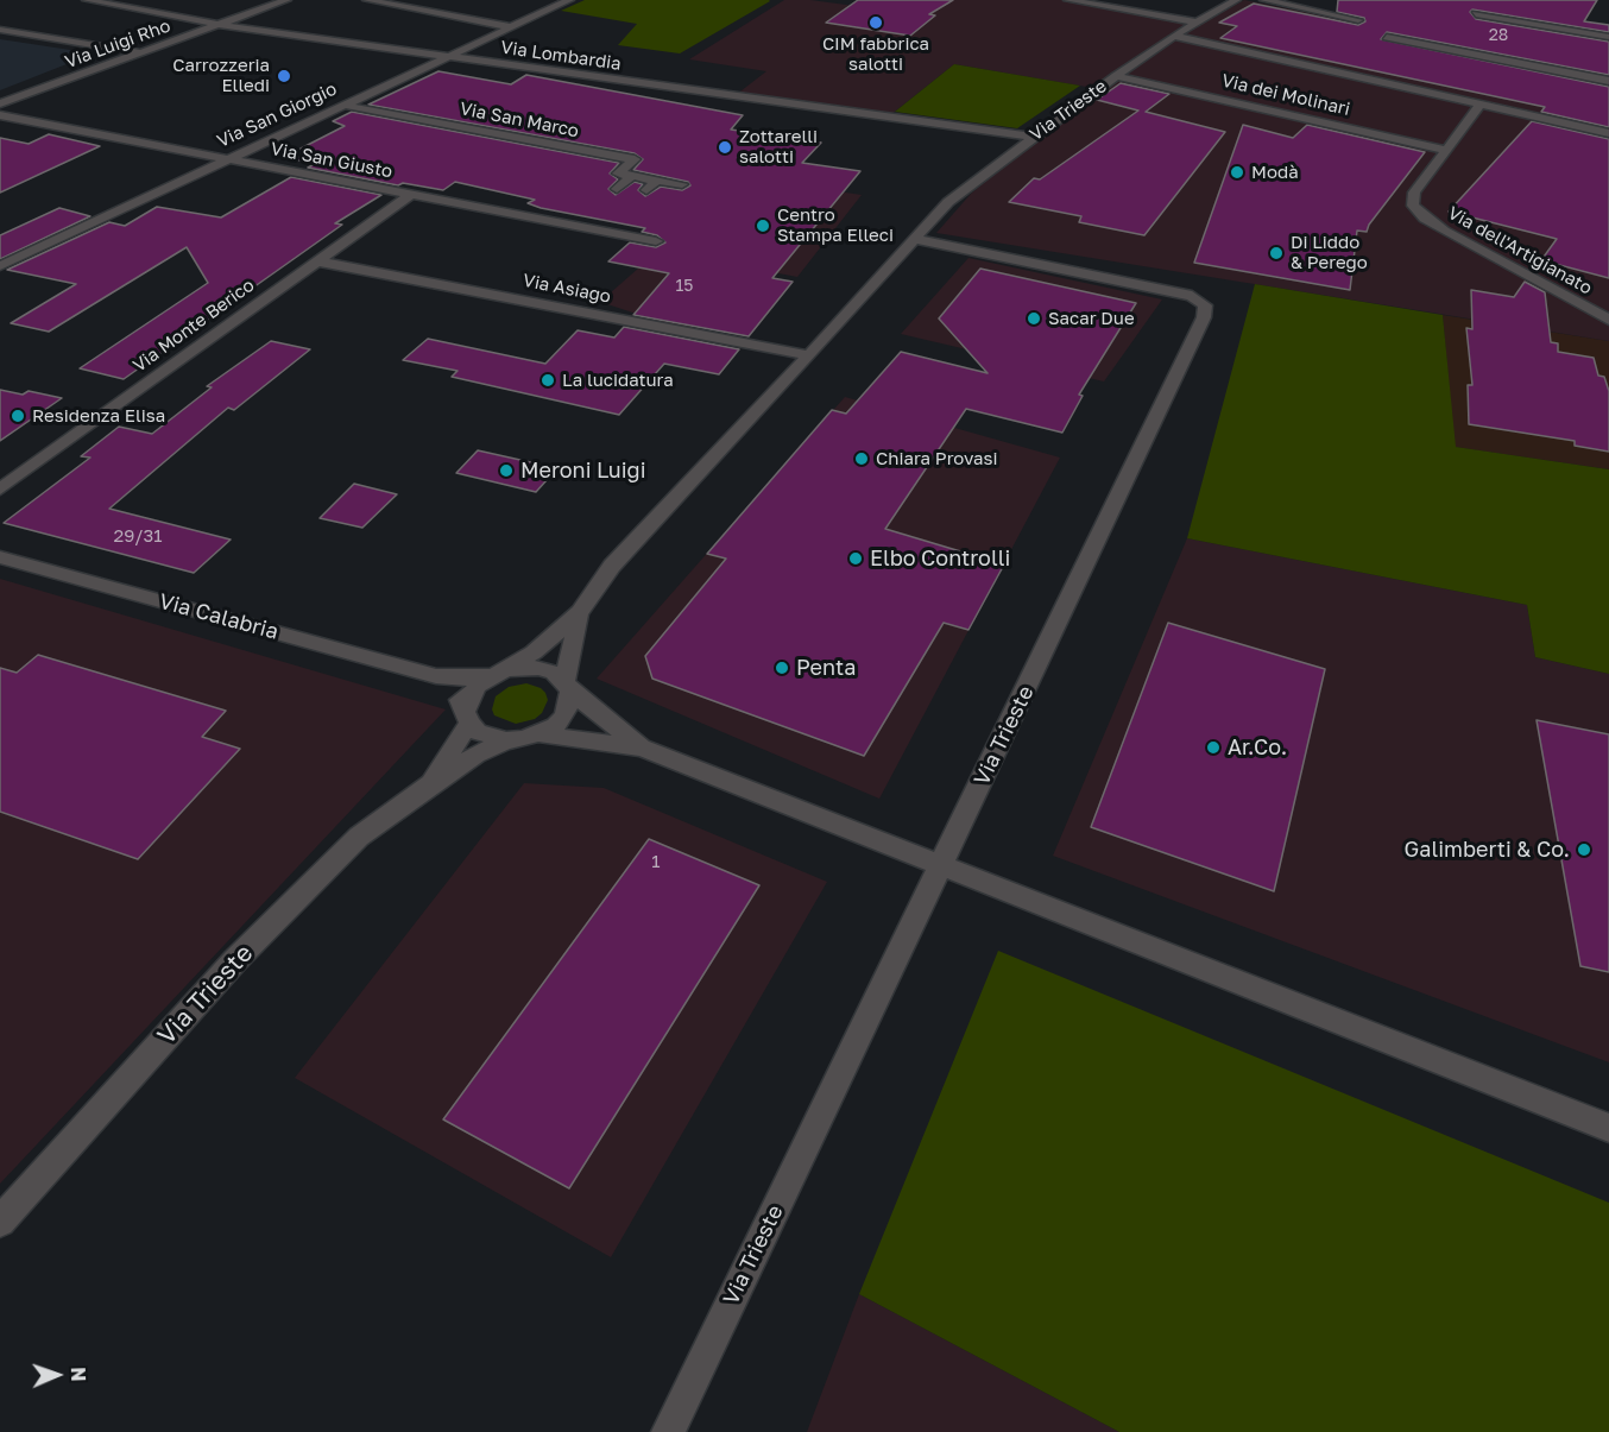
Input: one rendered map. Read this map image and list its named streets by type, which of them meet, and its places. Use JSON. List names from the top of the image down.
{
  "streets": {
    "street": [
      "Via Luigi Rho",
      "Via Lombardia",
      "Via dei Molinari",
      "Via Trieste",
      "Via San Giorgio",
      "Via San Marco",
      "Via San Giusto",
      "Via dell'Artigianato",
      "Via Asiago",
      "Via Monte Berico",
      "Via Calabria"
    ]
  },
  "crossings": [
    ["Via Luigi Rho", "Via Lombardia"],
    ["Via Lombardia", "Via Trieste"],
    ["Via Lombardia", "Via San Giorgio"],
    ["Via dei Molinari", "Via Trieste"],
    ["Via dei Molinari", "Via dell'Artigianato"],
    ["Via Trieste", "Via Asiago"],
    ["Via Trieste", "Via Calabria"],
    ["Via San Giorgio", "Via San Marco"],
    ["Via San Giorgio", "Via San Giusto"],
    ["Via San Giusto", "Via Monte Berico"],
    ["Via Asiago", "Via Monte Berico"]
  ],
  "places": [
    "CIM fabbrica salotti",
    "Carrozzeria Elledi",
    "Zottarelli salotti",
    "Modà",
    "Centro Stampa Elleci",
    "Di Liddo & Perego",
    "Sacar Due",
    "La lucidatura",
    "Residenza Elisa",
    "Chiara Provasi",
    "Meroni Luigi",
    "Elbo Controlli",
    "Penta",
    "Ar.Co.",
    "Galimberti & Co."
  ],
  "house_numbers": [
    "28",
    "15",
    "29/31",
    "1"
  ],
  "north": "right"
}
